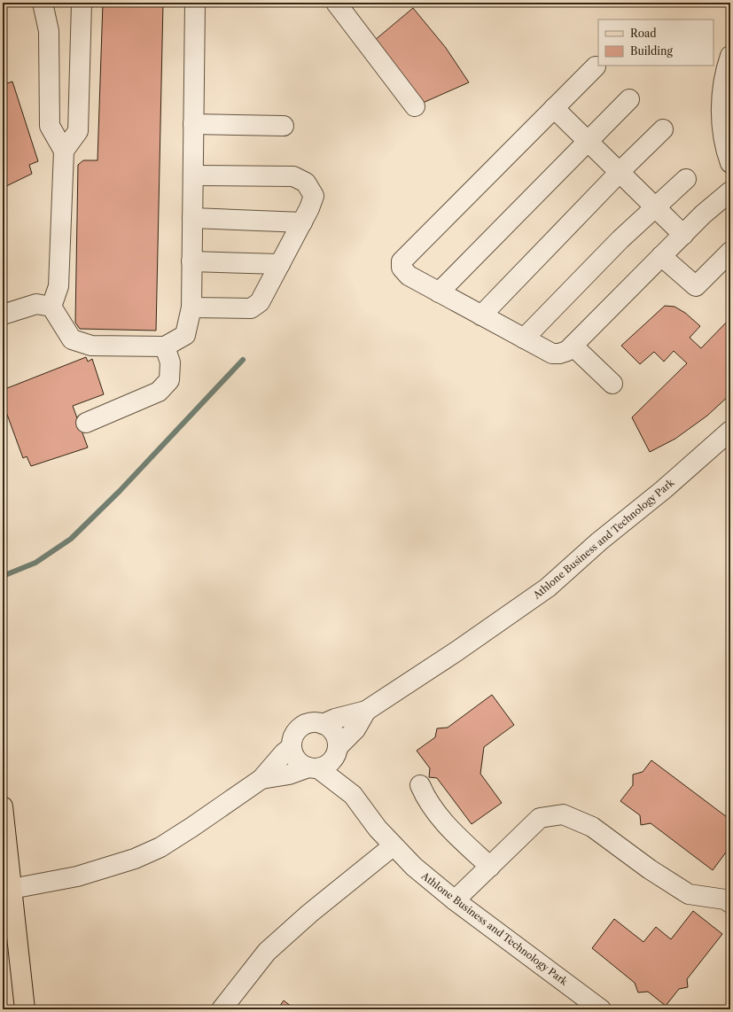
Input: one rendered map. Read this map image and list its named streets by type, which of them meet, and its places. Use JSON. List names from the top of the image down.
{
  "streets": {
    "street": ["Athlone Business and Technology Park"]
  },
  "legend": ["Road", "Building"]
}
